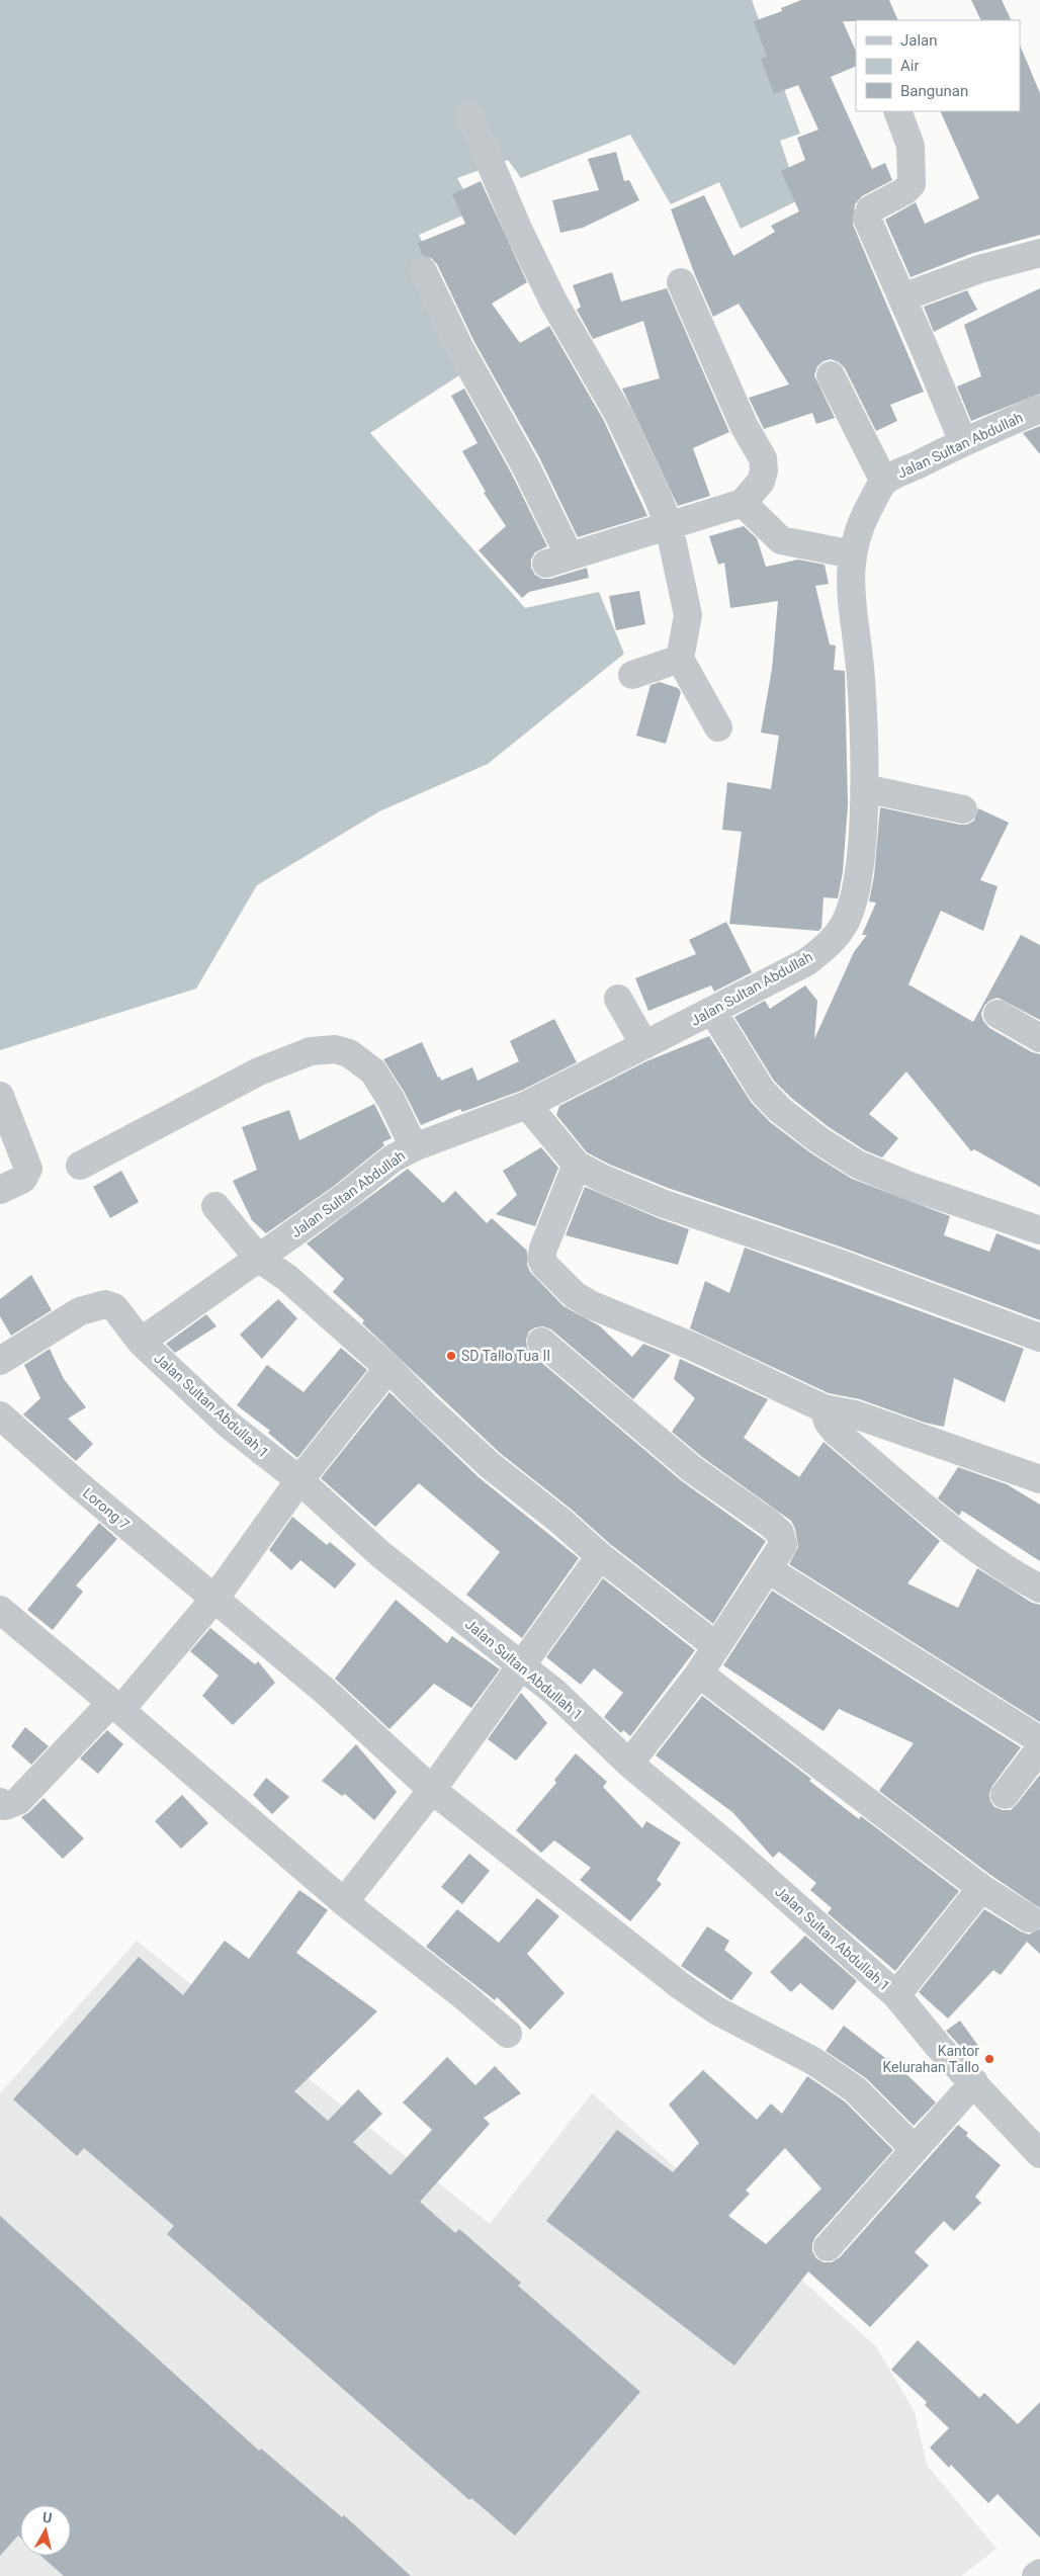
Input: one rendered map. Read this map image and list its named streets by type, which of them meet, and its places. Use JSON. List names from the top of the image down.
{
  "streets": {
    "street": ["Jalan Sultan Abdullah", "Jalan Sultan Abdullah 1", "Lorong 7"]
  },
  "crossings": [
    ["Jalan Sultan Abdullah", "Jalan Sultan Abdullah 1"]
  ],
  "places": ["SD Tallo Tua II", "Kantor Kelurahan Tallo"],
  "legend": ["Jalan", "Air", "Bangunan"],
  "north": "top"
}
